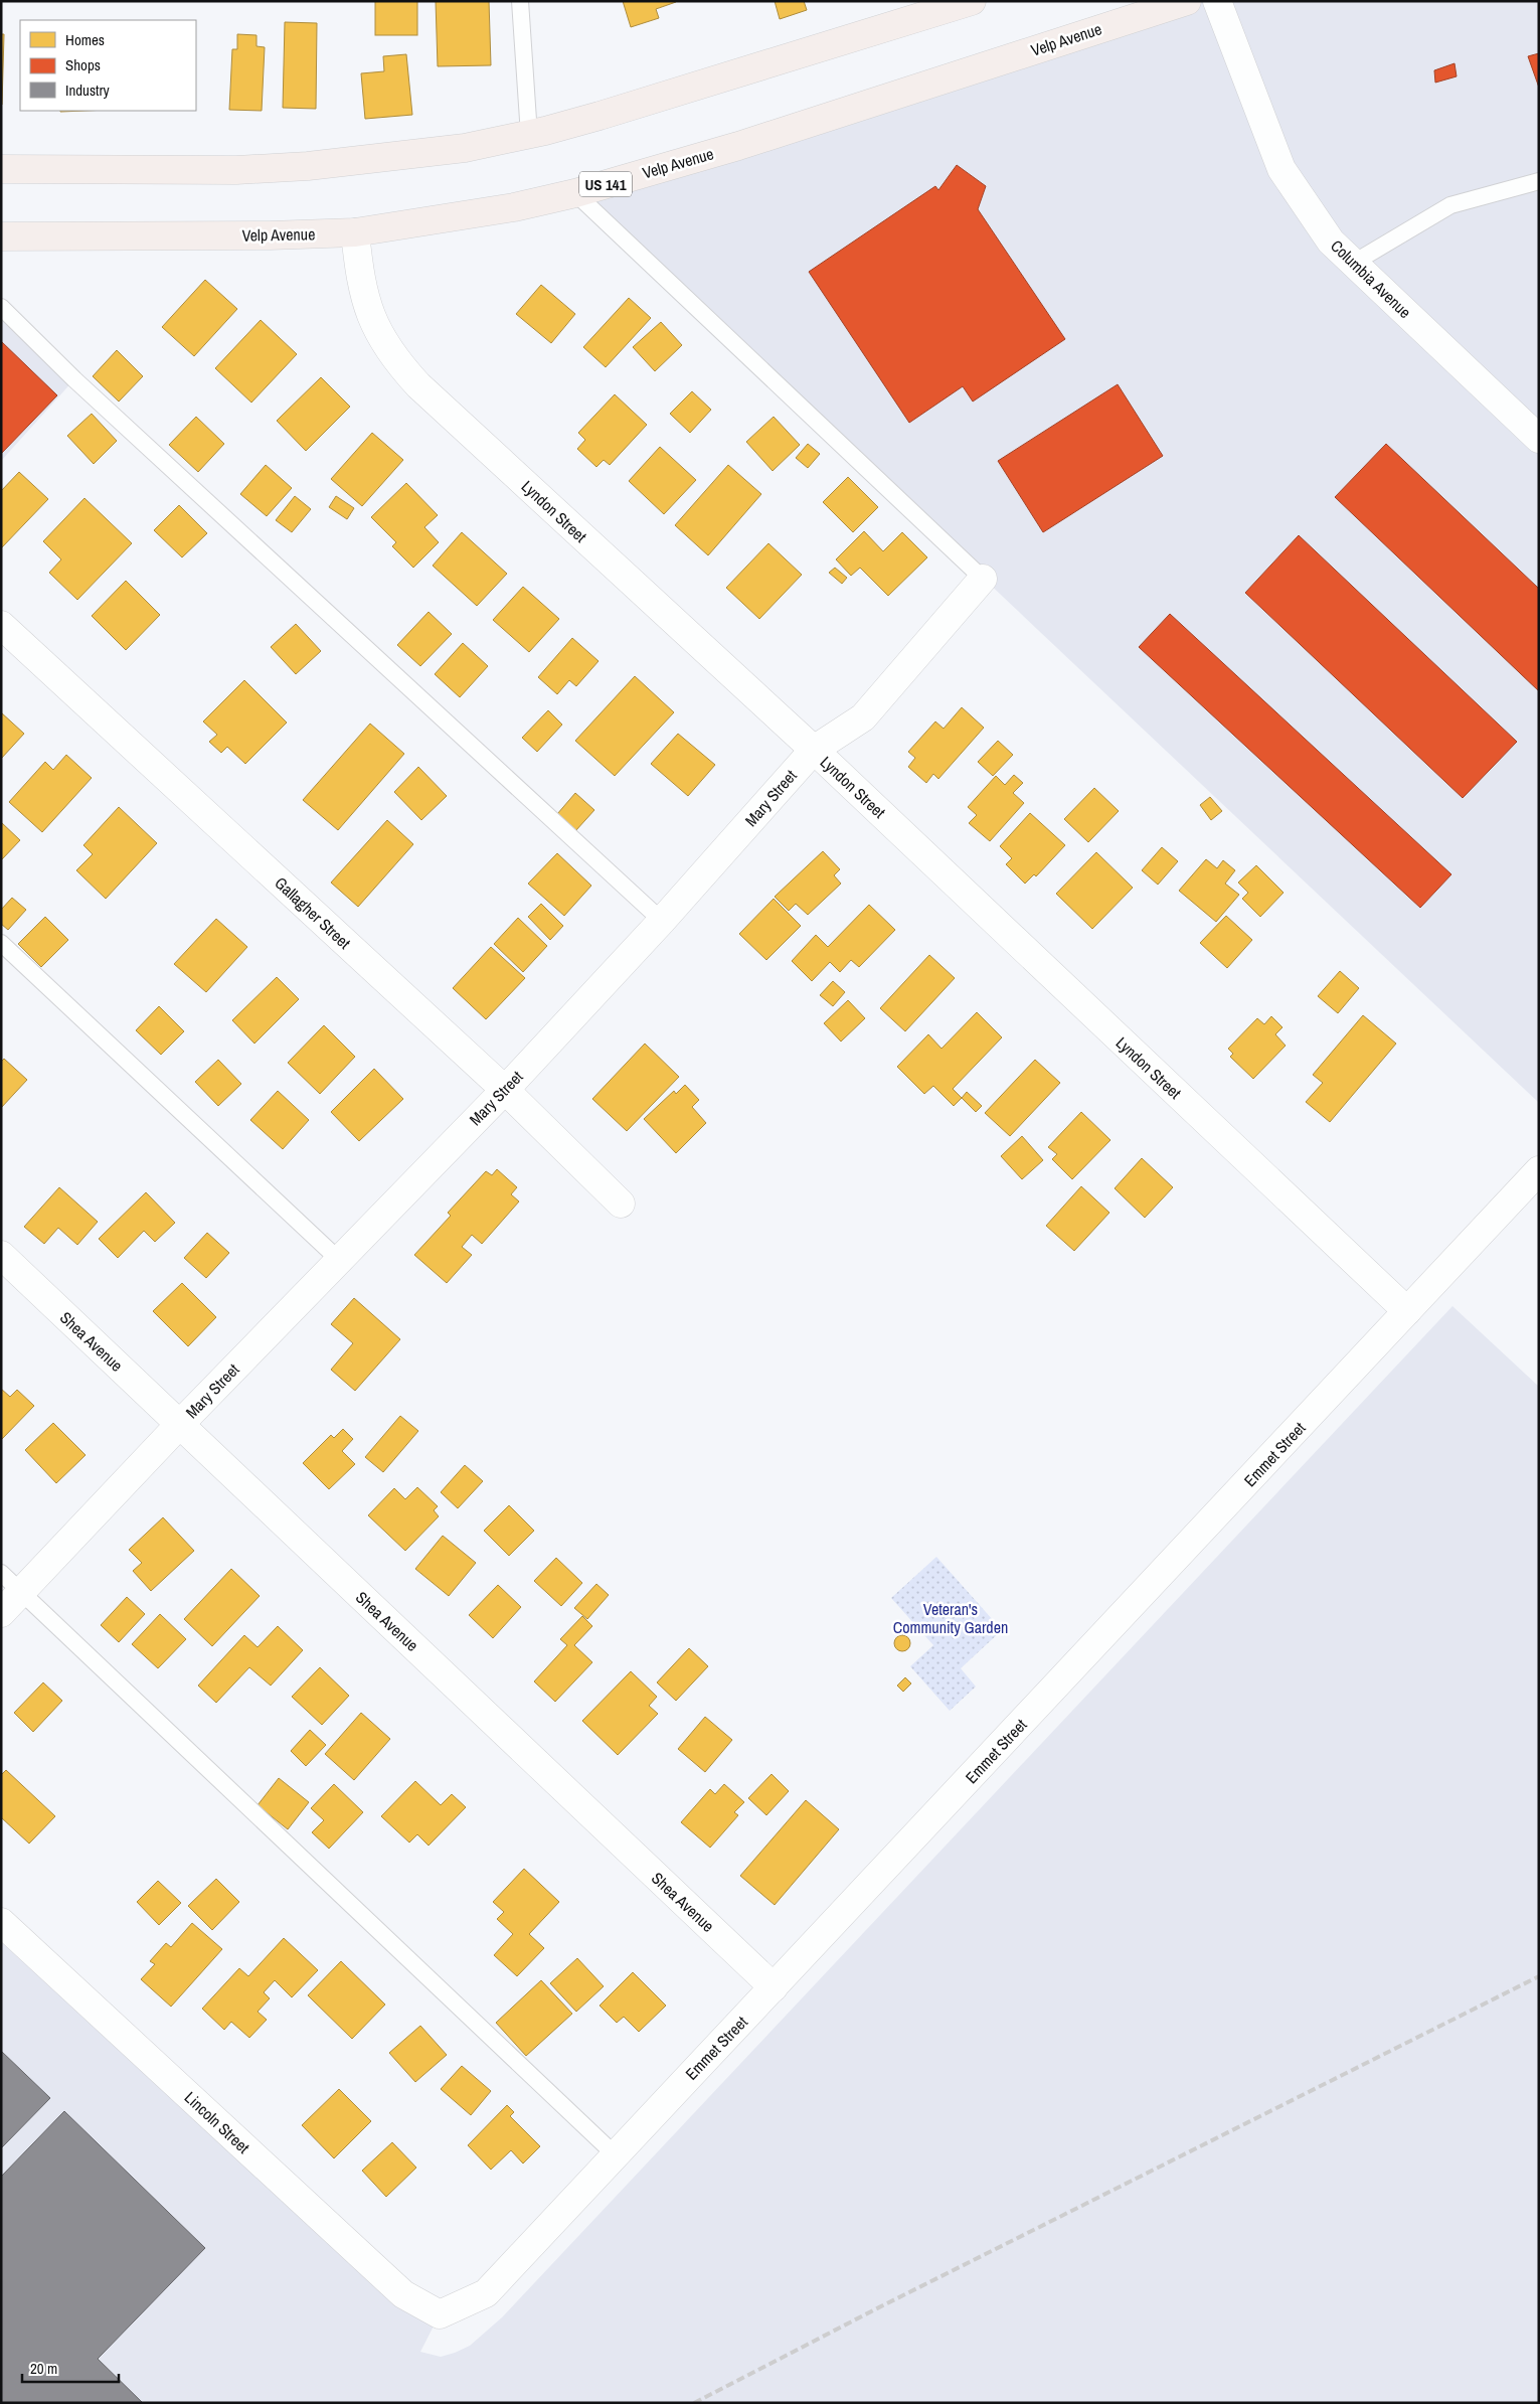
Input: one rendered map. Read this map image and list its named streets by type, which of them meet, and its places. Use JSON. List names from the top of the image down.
{
  "streets": {
    "main road": ["Velp Avenue", "US 141"],
    "street": [
      "Columbia Avenue",
      "Lyndon Street",
      "Mary Street",
      "Gallagher Street",
      "Shea Avenue",
      "Emmet Street",
      "Lincoln Street"
    ]
  },
  "crossings": [
    ["Velp Avenue", "Lyndon Street"],
    ["Lyndon Street", "Mary Street"],
    ["Lyndon Street", "Emmet Street"],
    ["Mary Street", "Gallagher Street"],
    ["Mary Street", "Shea Avenue"],
    ["Shea Avenue", "Emmet Street"],
    ["Emmet Street", "Lincoln Street"]
  ],
  "parks": ["Veteran's Community Garden"],
  "legend": ["Homes", "Shops", "Industry"],
  "scale_bar": "20 m"
}
